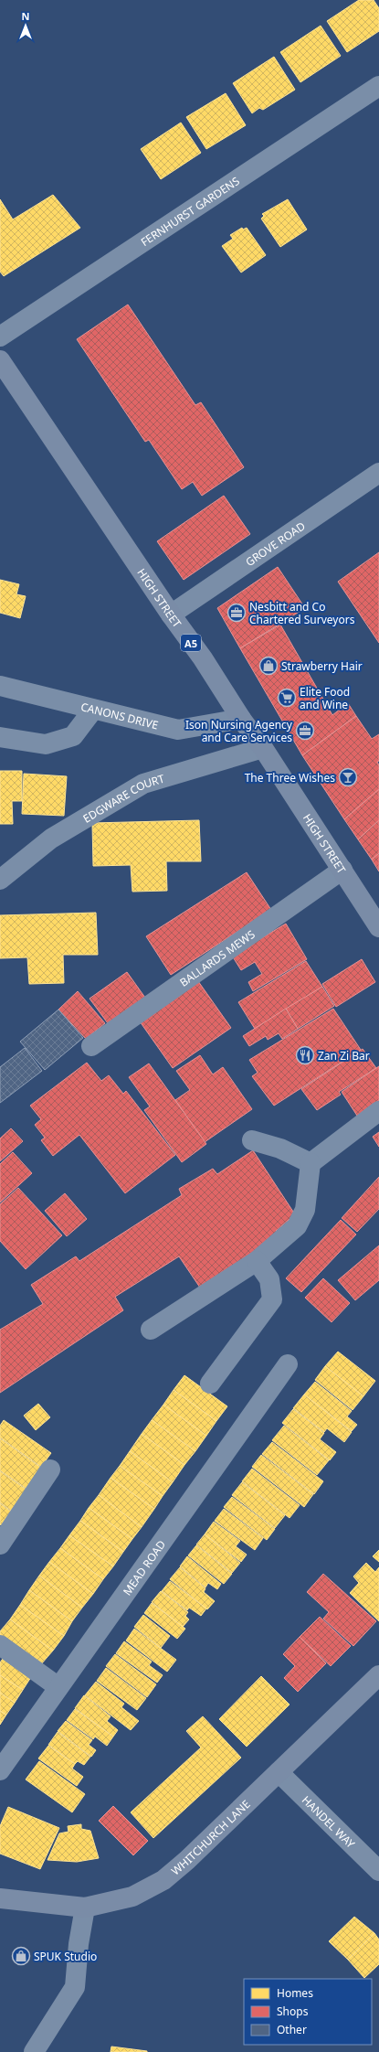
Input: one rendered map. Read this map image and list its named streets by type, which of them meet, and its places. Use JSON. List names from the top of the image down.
{
  "streets": {
    "main road": ["HIGH STREET", "A5", "WHITCHURCH LANE"],
    "street": [
      "FERNHURST GARDENS",
      "GROVE ROAD",
      "CANONS DRIVE",
      "EDGWARE COURT",
      "BALLARDS MEWS",
      "MEAD ROAD",
      "HANDEL WAY"
    ]
  },
  "crossings": [
    ["GROVE ROAD", "HIGH STREET"],
    ["HIGH STREET", "CANONS DRIVE"],
    ["HIGH STREET", "EDGWARE COURT"],
    ["HIGH STREET", "BALLARDS MEWS"],
    ["HANDEL WAY", "WHITCHURCH LANE"]
  ],
  "places": {
    "office": ["Nesbitt and Co Chartered Surveyors", "Ison Nursing Agency and Care Services"],
    "shop": ["Strawberry Hair", "SPUK Studio"],
    "supermarket": ["Elite Food and Wine"],
    "bar": ["The Three Wishes"],
    "restaurant": ["Zan Zi Bar"]
  },
  "legend": ["Homes", "Shops", "Other"],
  "north": "top"
}
